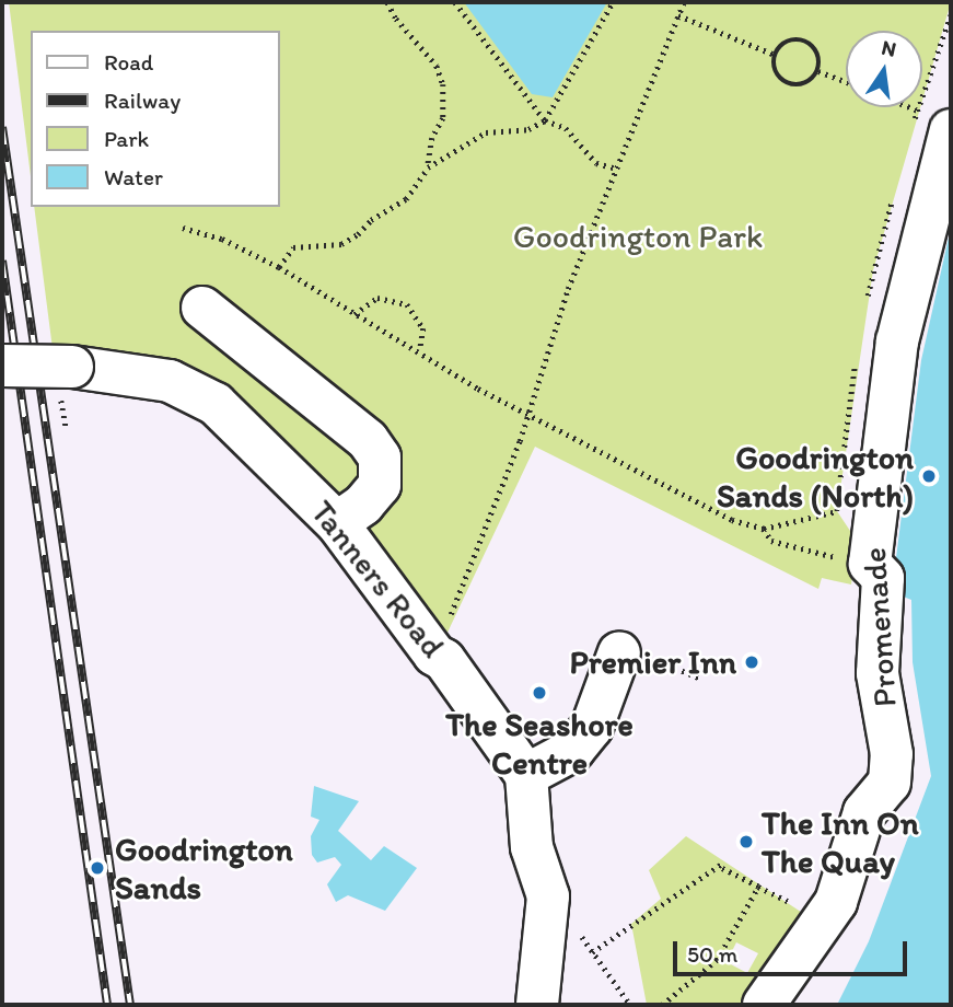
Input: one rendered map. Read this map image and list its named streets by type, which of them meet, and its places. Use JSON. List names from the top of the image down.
{
  "streets": {
    "street": ["Tanners Road", "Promenade"]
  },
  "parks": ["Goodrington Park"],
  "places": [
    "Goodrington Sands (North)",
    "Premier Inn",
    "The Seashore Centre",
    "The Inn On The Quay",
    "Goodrington Sands"
  ],
  "legend": [
    "Road",
    "Railway",
    "Park",
    "Water"
  ],
  "scale_bar": "50 m",
  "north": "top"
}
